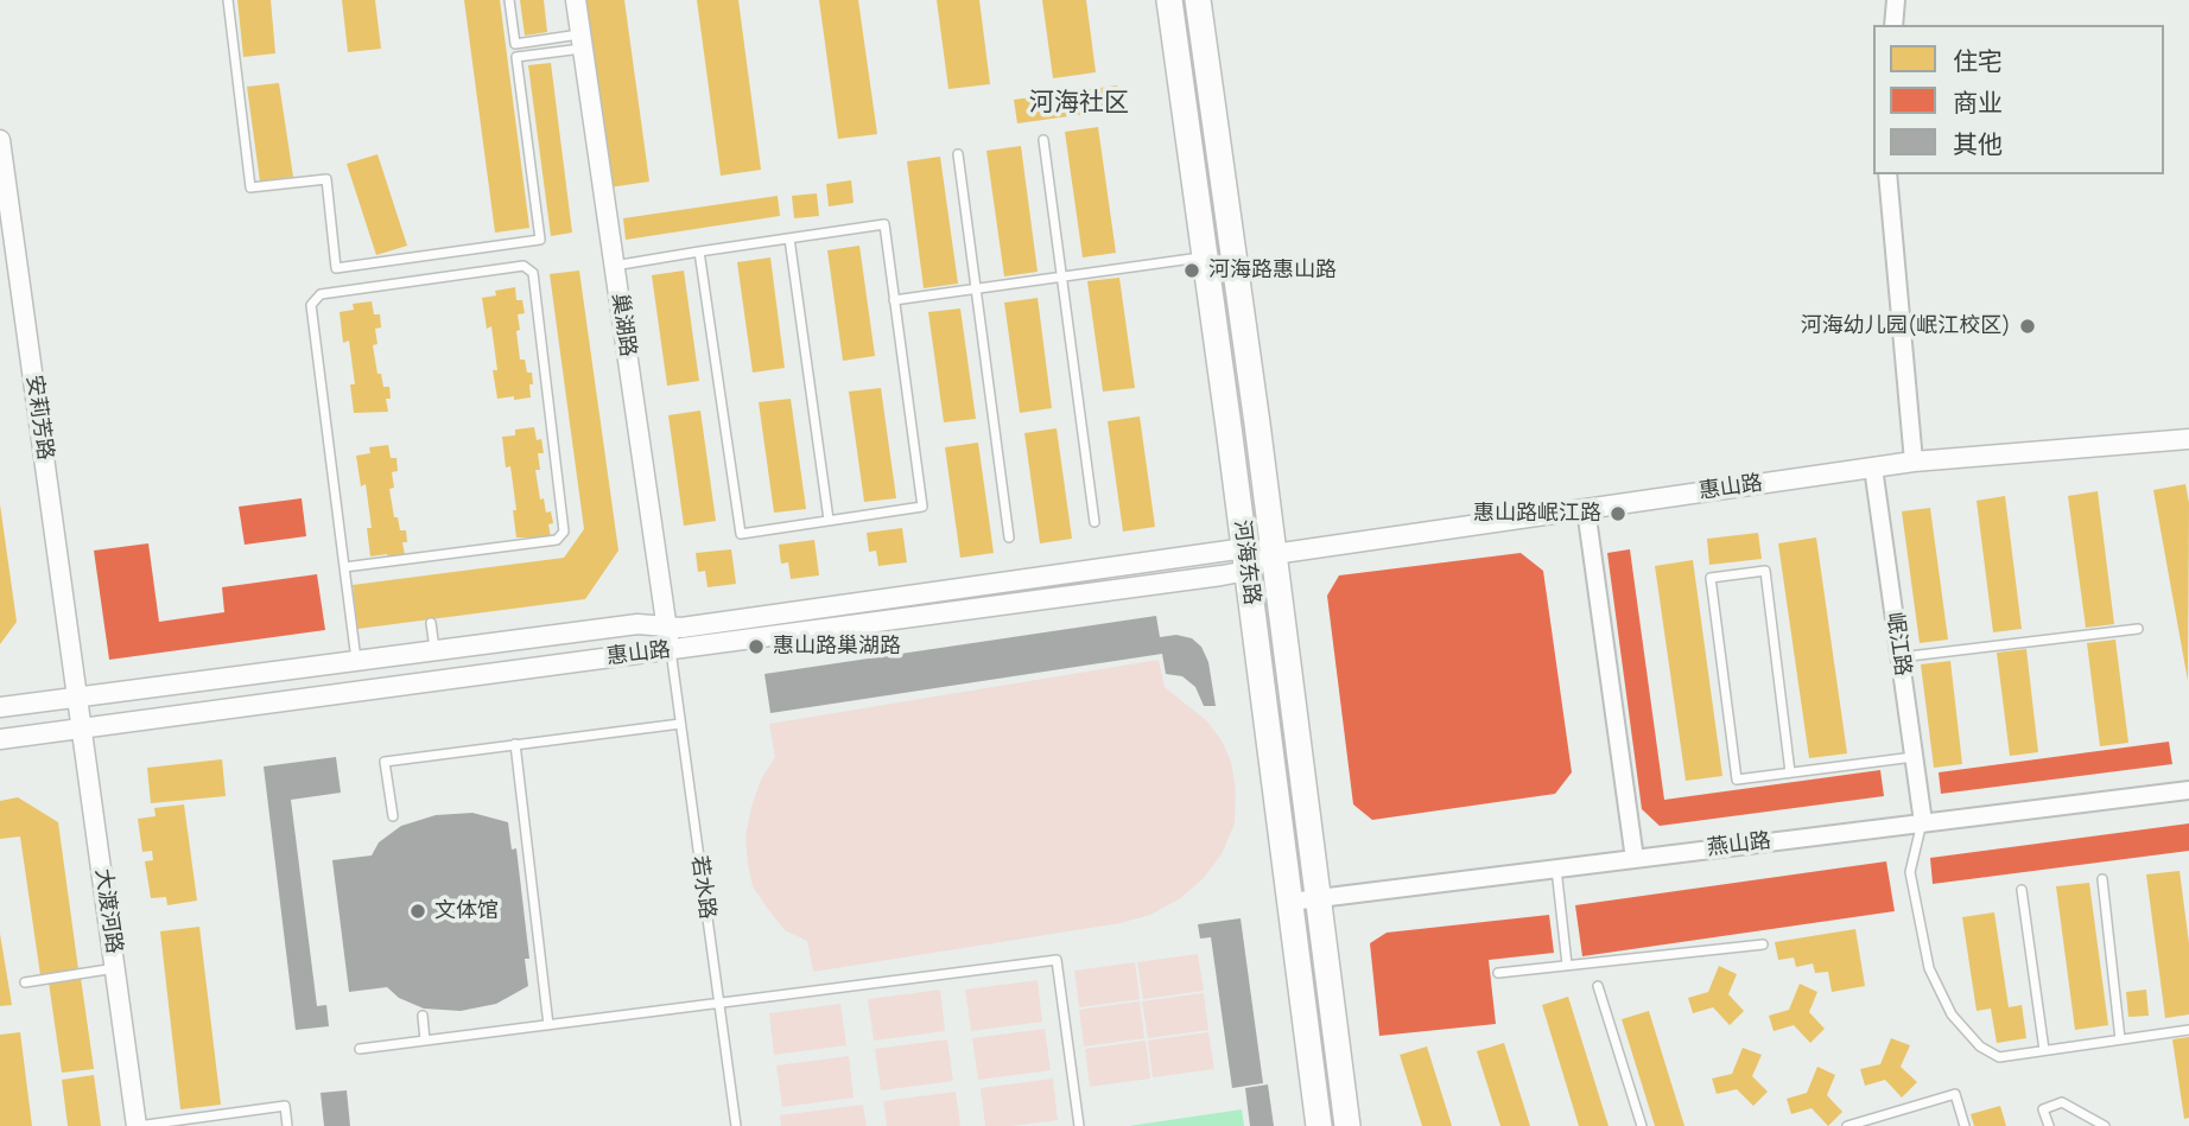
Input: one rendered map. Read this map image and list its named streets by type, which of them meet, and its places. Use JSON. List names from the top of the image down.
{
  "streets": {
    "main road": ["河海东路"],
    "street": [
      "巢湖路",
      "安莉芳路",
      "惠山路",
      "岷江路",
      "燕山路",
      "大渡河路"
    ],
    "lane": ["若水路"]
  },
  "crossings": [
    ["巢湖路", "惠山路"],
    ["巢湖路", "若水路"],
    ["安莉芳路", "惠山路"],
    ["安莉芳路", "大渡河路"],
    ["惠山路", "河海东路"],
    ["惠山路", "岷江路"],
    ["惠山路", "若水路"],
    ["惠山路", "大渡河路"],
    ["河海东路", "燕山路"],
    ["岷江路", "燕山路"]
  ],
  "districts": ["河海社区"],
  "places": [
    "河海路惠山路",
    "河海幼儿园(岷江校区)",
    "惠山路岷江路",
    "惠山路巢湖路",
    "文体馆"
  ],
  "legend": ["住宅", "商业", "其他"]
}
